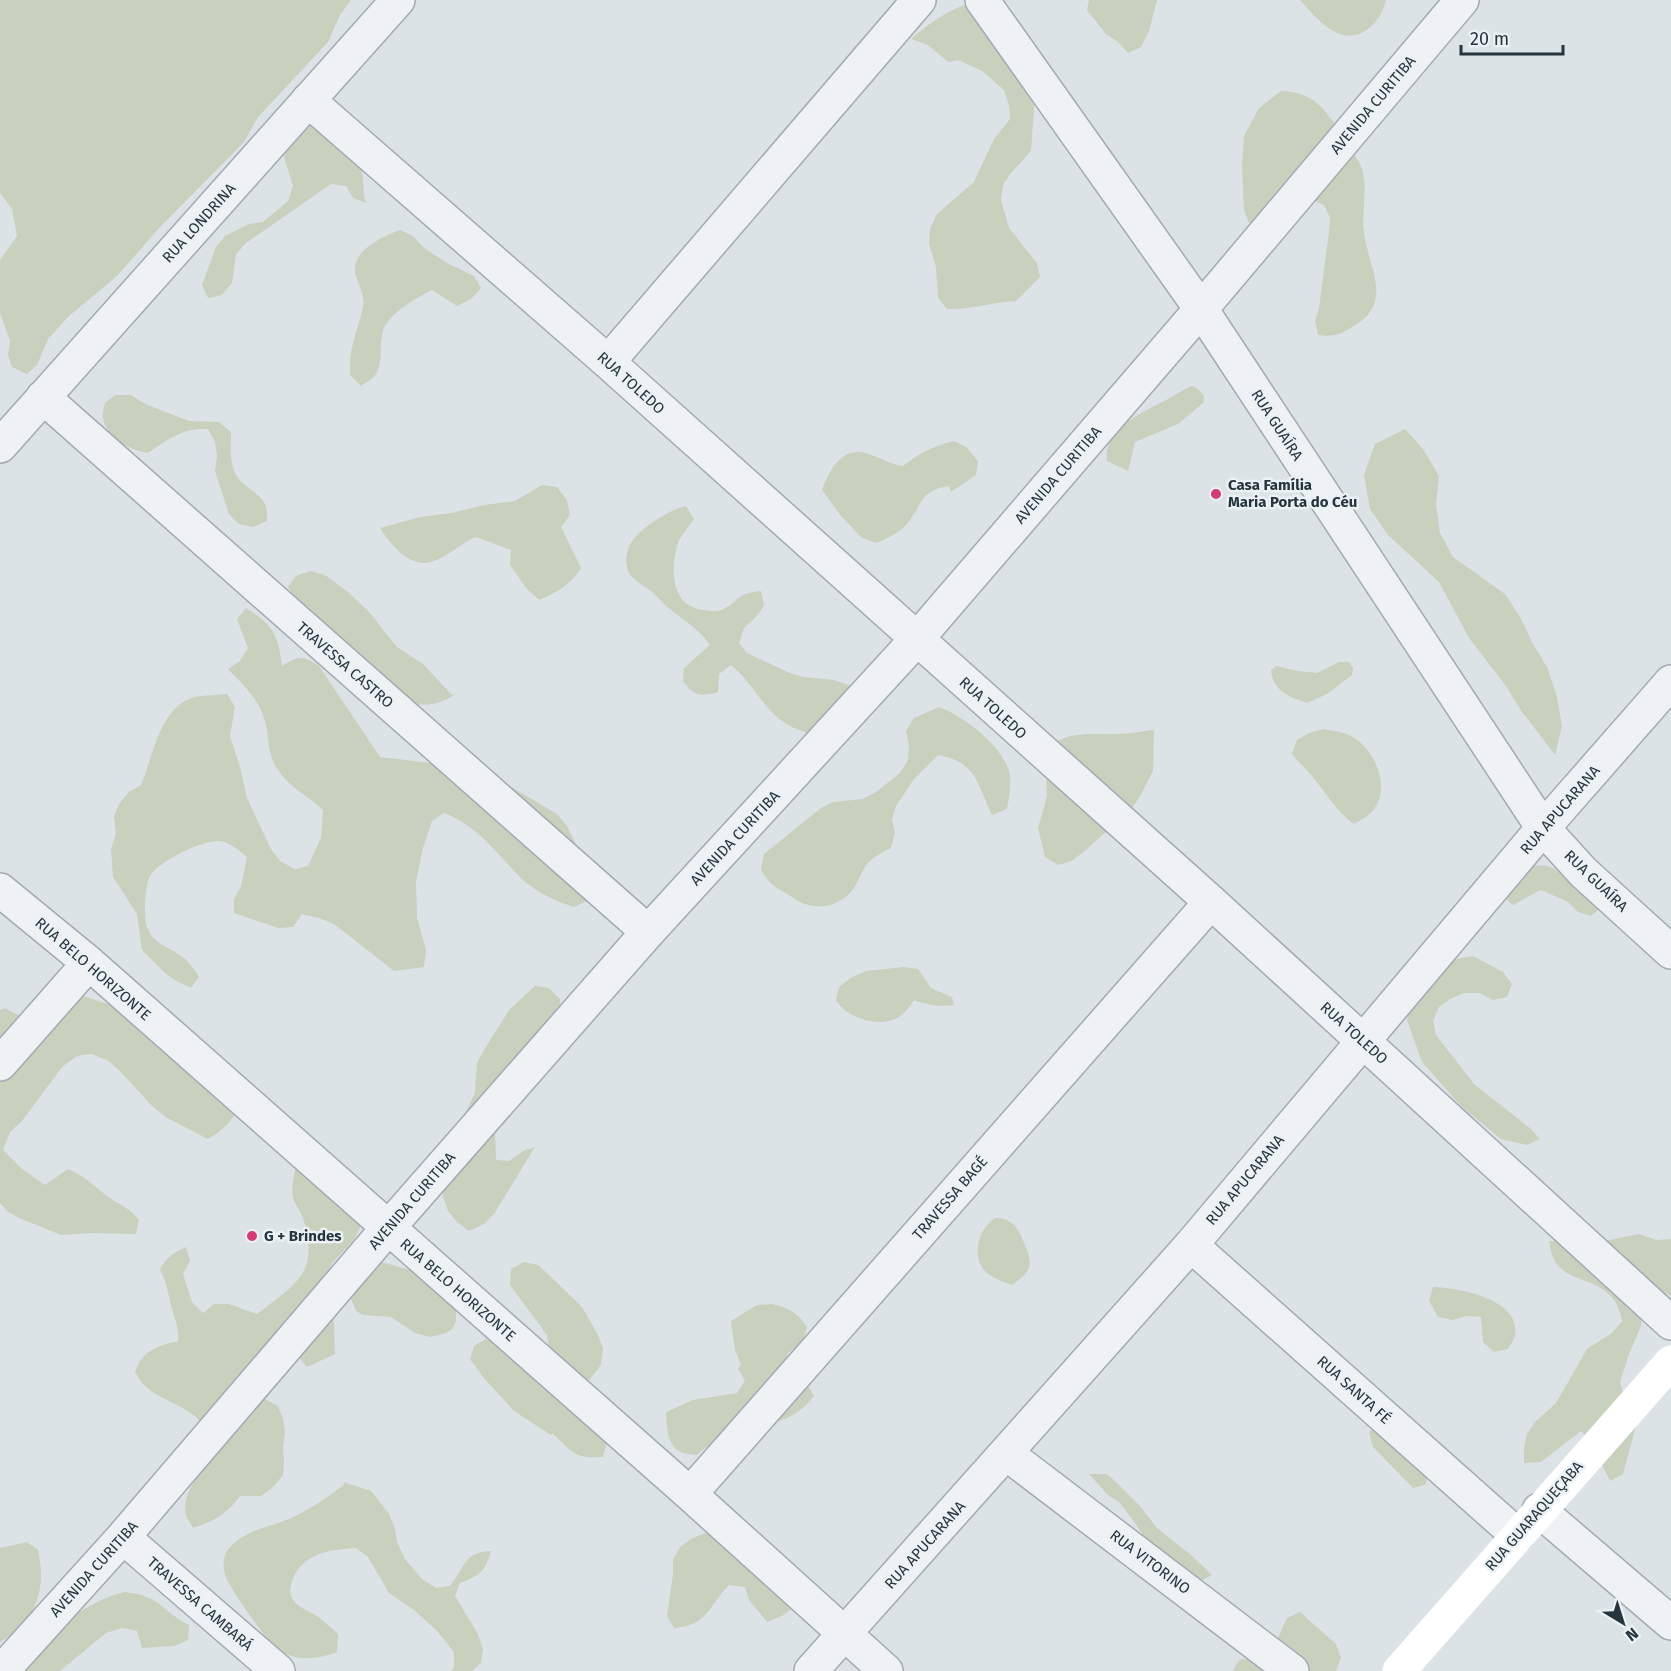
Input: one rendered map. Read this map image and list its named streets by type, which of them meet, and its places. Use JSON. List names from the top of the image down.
{
  "streets": {
    "main road": ["RUA GUARAQUEÇABA"],
    "street": [
      "AVENIDA CURITIBA",
      "RUA LONDRINA",
      "RUA TOLEDO",
      "RUA GUAÍRA",
      "TRAVESSA CASTRO",
      "RUA APUCARANA",
      "RUA BELO HORIZONTE",
      "TRAVESSA BAGÉ",
      "RUA SANTA FÉ",
      "RUA VITORINO",
      "TRAVESSA CAMBARÁ"
    ]
  },
  "crossings": [
    ["AVENIDA CURITIBA", "RUA TOLEDO"],
    ["AVENIDA CURITIBA", "RUA GUAÍRA"],
    ["AVENIDA CURITIBA", "TRAVESSA CASTRO"],
    ["AVENIDA CURITIBA", "RUA BELO HORIZONTE"],
    ["AVENIDA CURITIBA", "TRAVESSA CAMBARÁ"],
    ["RUA LONDRINA", "RUA TOLEDO"],
    ["RUA LONDRINA", "TRAVESSA CASTRO"],
    ["RUA TOLEDO", "RUA APUCARANA"],
    ["RUA TOLEDO", "TRAVESSA BAGÉ"],
    ["RUA GUAÍRA", "RUA APUCARANA"],
    ["RUA APUCARANA", "RUA BELO HORIZONTE"],
    ["RUA APUCARANA", "RUA SANTA FÉ"],
    ["RUA APUCARANA", "RUA VITORINO"],
    ["RUA BELO HORIZONTE", "TRAVESSA BAGÉ"],
    ["RUA SANTA FÉ", "RUA GUARAQUEÇABA"]
  ],
  "places": ["Casa Família Maria Porta do Céu", "G + Brindes"],
  "scale_bar": "20 m",
  "north": "bottom right"
}
